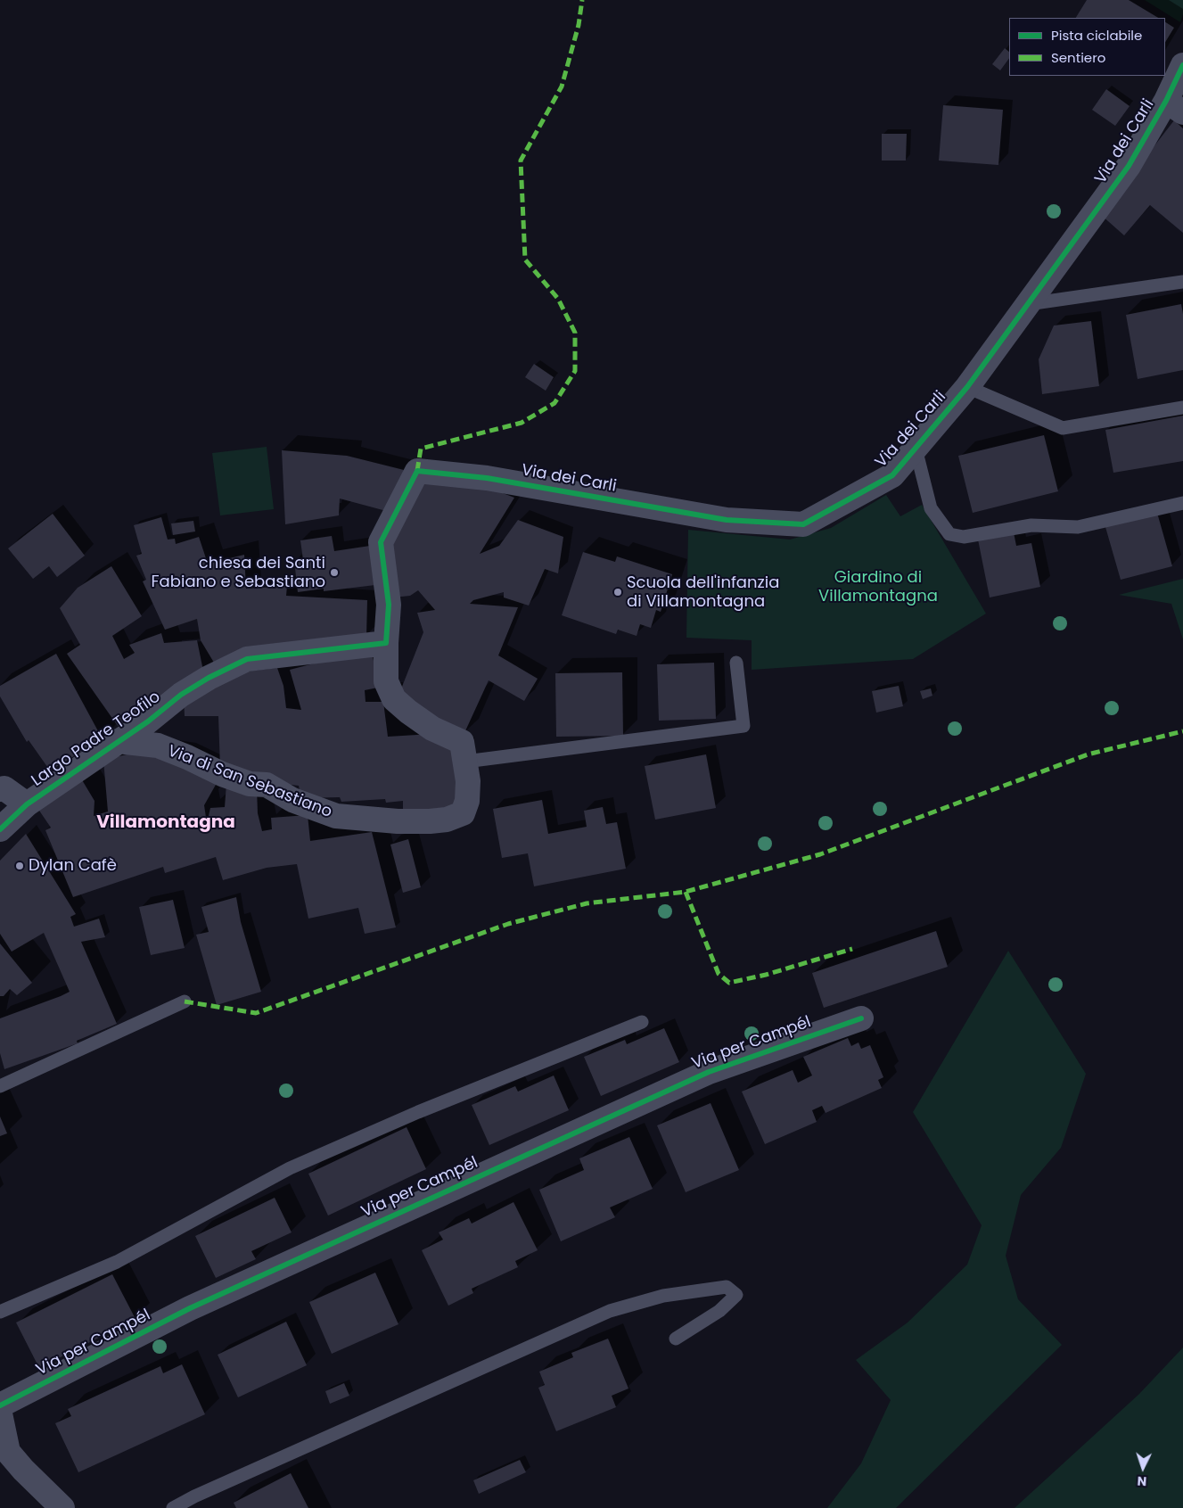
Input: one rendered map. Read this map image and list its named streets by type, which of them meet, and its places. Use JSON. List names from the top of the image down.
{
  "streets": {
    "street": [
      "Via dei Carli",
      "Largo Padre Teofilo",
      "Via di San Sebastiano",
      "Via per Campél"
    ]
  },
  "crossings": [
    ["Via dei Carli", "Largo Padre Teofilo"],
    ["Via dei Carli", "Via di San Sebastiano"],
    ["Largo Padre Teofilo", "Via di San Sebastiano"]
  ],
  "districts": ["Villamontagna"],
  "parks": ["Giardino di Villamontagna"],
  "places": ["chiesa dei Santi Fabiano e Sebastiano", "Scuola dell'infanzia di Villamontagna", "Dylan Cafè"],
  "legend": ["Pista ciclabile", "Sentiero"],
  "north": "bottom"
}
